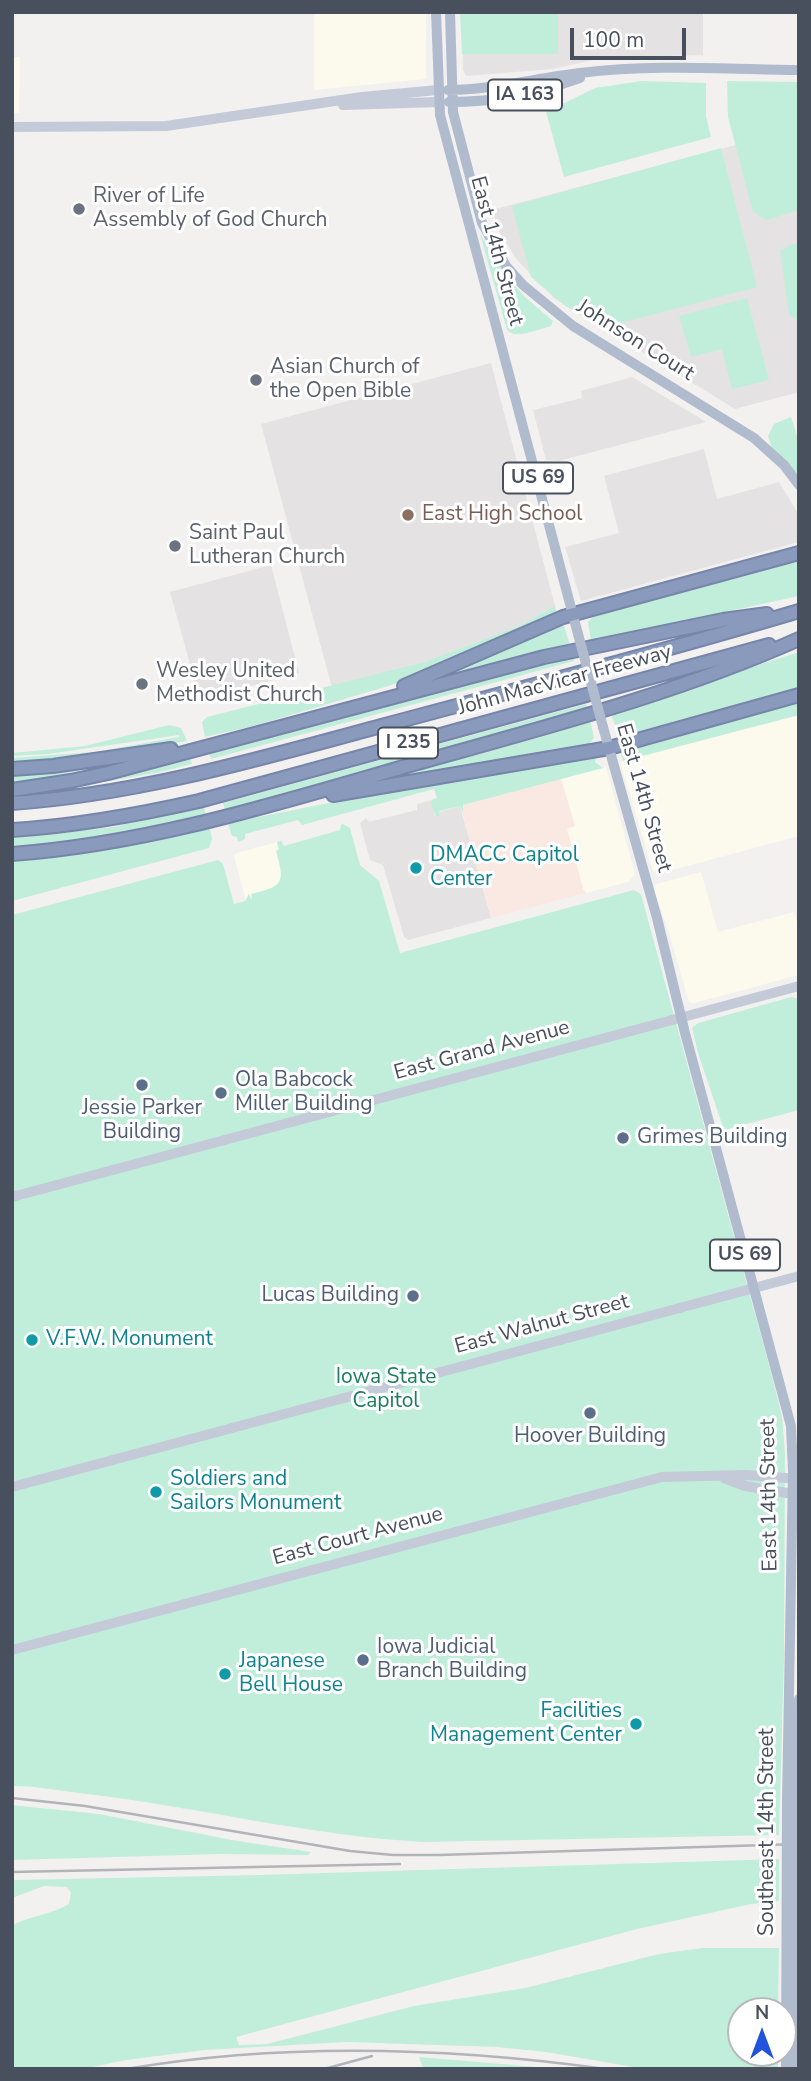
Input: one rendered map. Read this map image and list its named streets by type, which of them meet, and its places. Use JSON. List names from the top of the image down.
{
  "streets": {
    "highway": ["John MacVicar Freeway", "I 235"],
    "main road": [
      "IA 163",
      "East 14th Street",
      "Johnson Court",
      "US 69",
      "Southeast 14th Street"
    ],
    "street": ["East Grand Avenue", "East Walnut Street", "East Court Avenue"]
  },
  "crossings": [
    ["IA 163", "East 14th Street"],
    ["East 14th Street", "Johnson Court"],
    ["East 14th Street", "East Grand Avenue"],
    ["East 14th Street", "East Walnut Street"],
    ["East 14th Street", "East Court Avenue"],
    ["East 14th Street", "Southeast 14th Street"]
  ],
  "parks": ["Iowa State Capitol"],
  "places": [
    "River of Life Assembly of God Church",
    "Asian Church of the Open Bible",
    "East High School",
    "Saint Paul Lutheran Church",
    "Wesley United Methodist Church",
    "DMACC Capitol Center",
    "Jessie Parker Building",
    "Ola Babcock Miller Building",
    "Grimes Building",
    "Lucas Building",
    "V.F.W. Monument",
    "Hoover Building",
    "Soldiers and Sailors Monument",
    "Iowa Judicial Branch Building",
    "Japanese Bell House",
    "Facilities Management Center"
  ],
  "scale_bar": "100 m",
  "north": "top"
}
